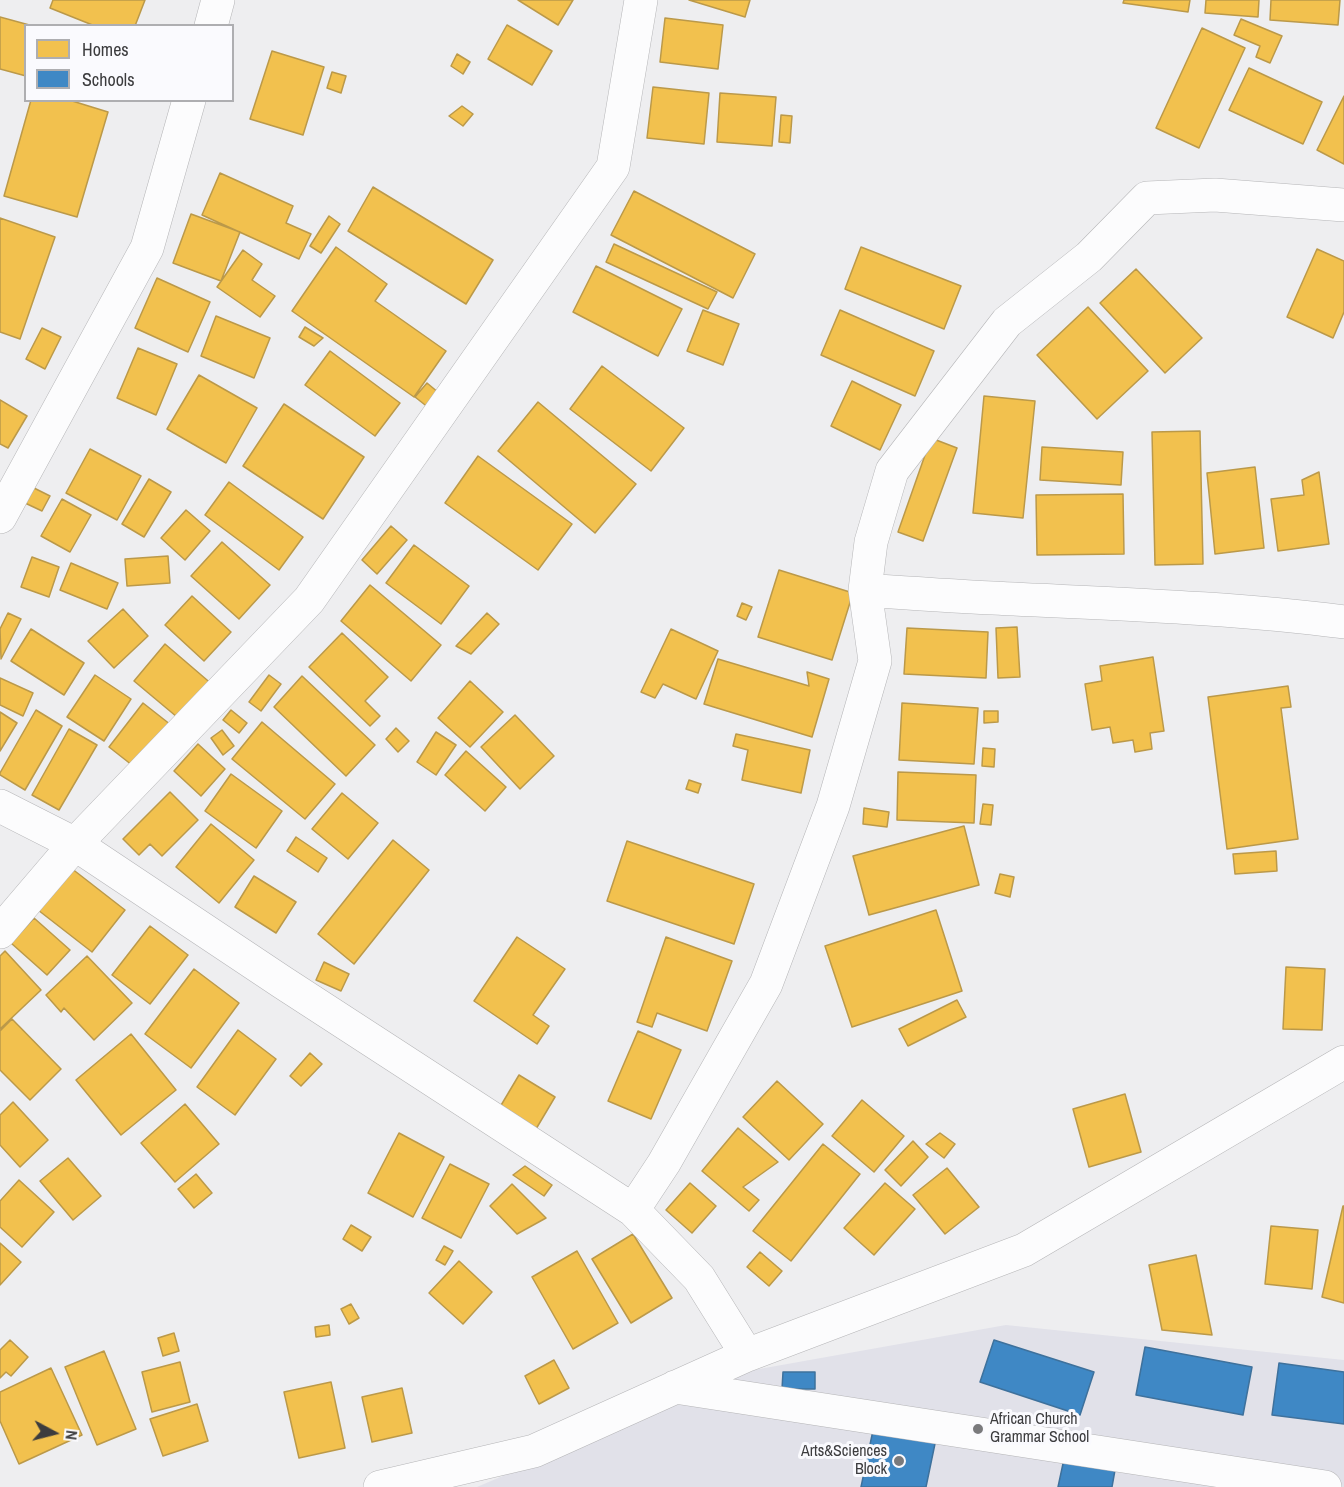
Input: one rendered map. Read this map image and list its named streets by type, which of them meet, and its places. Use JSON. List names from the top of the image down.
{
  "places": ["African Church Grammar School", "Arts&Sciences Block"],
  "legend": ["Homes", "Schools"],
  "north": "right"
}
